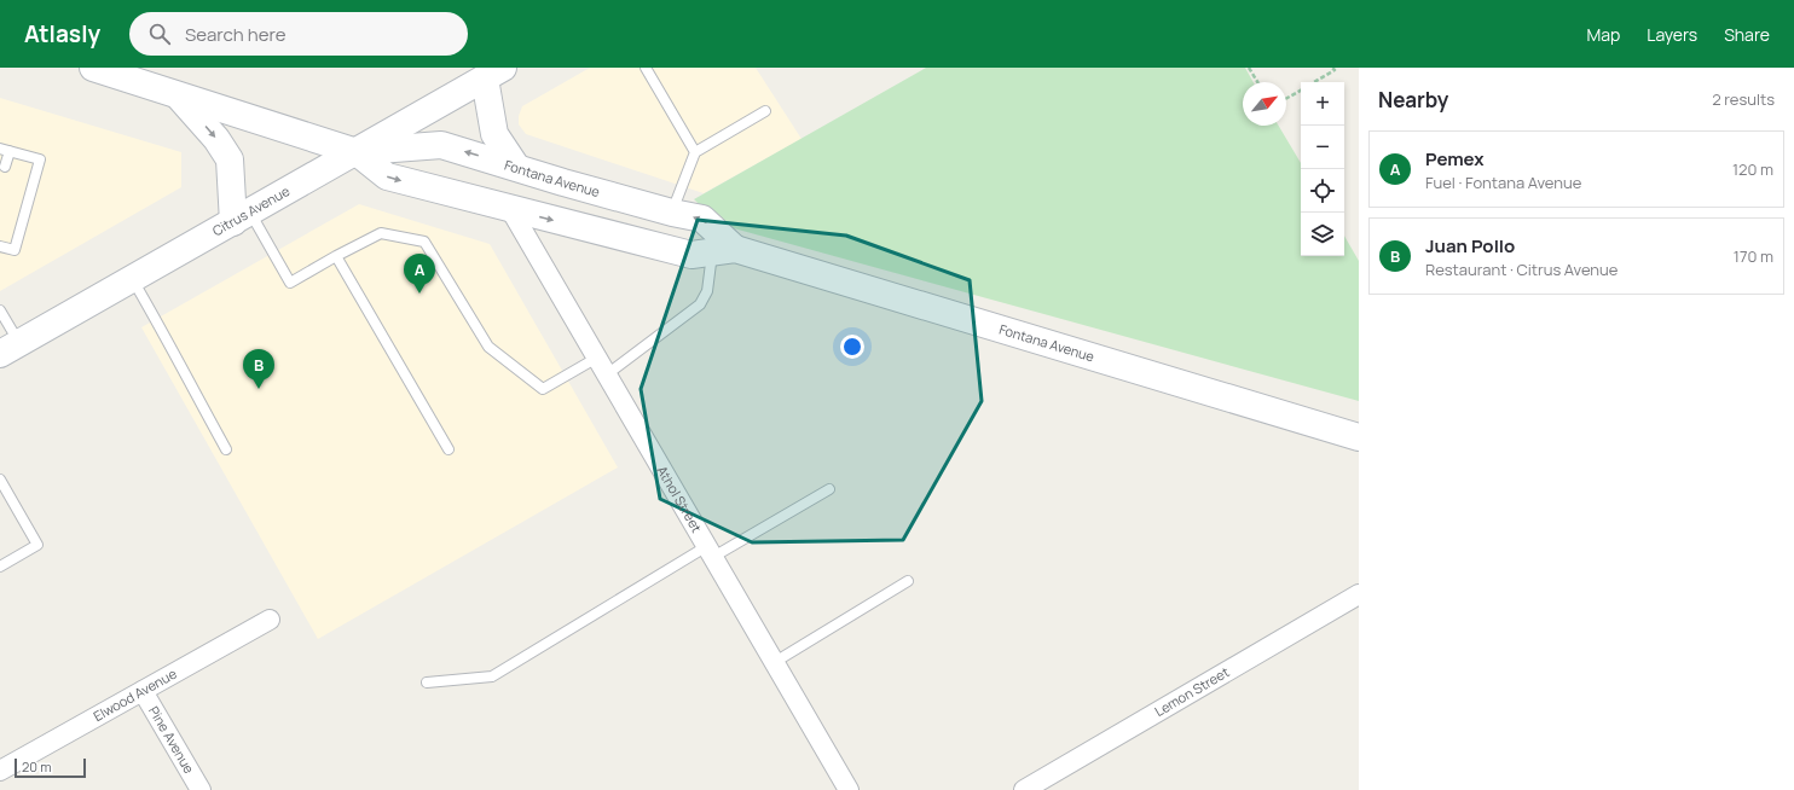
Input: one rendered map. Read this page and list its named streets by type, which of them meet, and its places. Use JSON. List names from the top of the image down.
{
  "streets": {
    "main road": ["Fontana Avenue", "Citrus Avenue"],
    "street": [
      "Athol Street",
      "Lemon Street",
      "Elwood Avenue",
      "Pine Avenue"
    ]
  },
  "crossings": [
    ["Fontana Avenue", "Citrus Avenue"],
    ["Fontana Avenue", "Athol Street"],
    ["Elwood Avenue", "Pine Avenue"]
  ],
  "scale_bar": "20 m",
  "north": "top right",
  "page": {
    "header": "Atlasly",
    "search": "Search here",
    "nav": ["Map", "Layers", "Share"],
    "heading": ["Nearby", "2 results"],
    "map_buttons": ["+", "−"],
    "list": [
      {
        "mark": "A",
        "name": "Pemex",
        "note": "Fuel · Fontana Avenue",
        "value": "120 m"
      },
      {
        "mark": "B",
        "name": "Juan Pollo",
        "note": "Restaurant · Citrus Avenue",
        "value": "170 m"
      }
    ],
    "pins": ["A", "B"],
    "scale": "20 m"
  }
}
